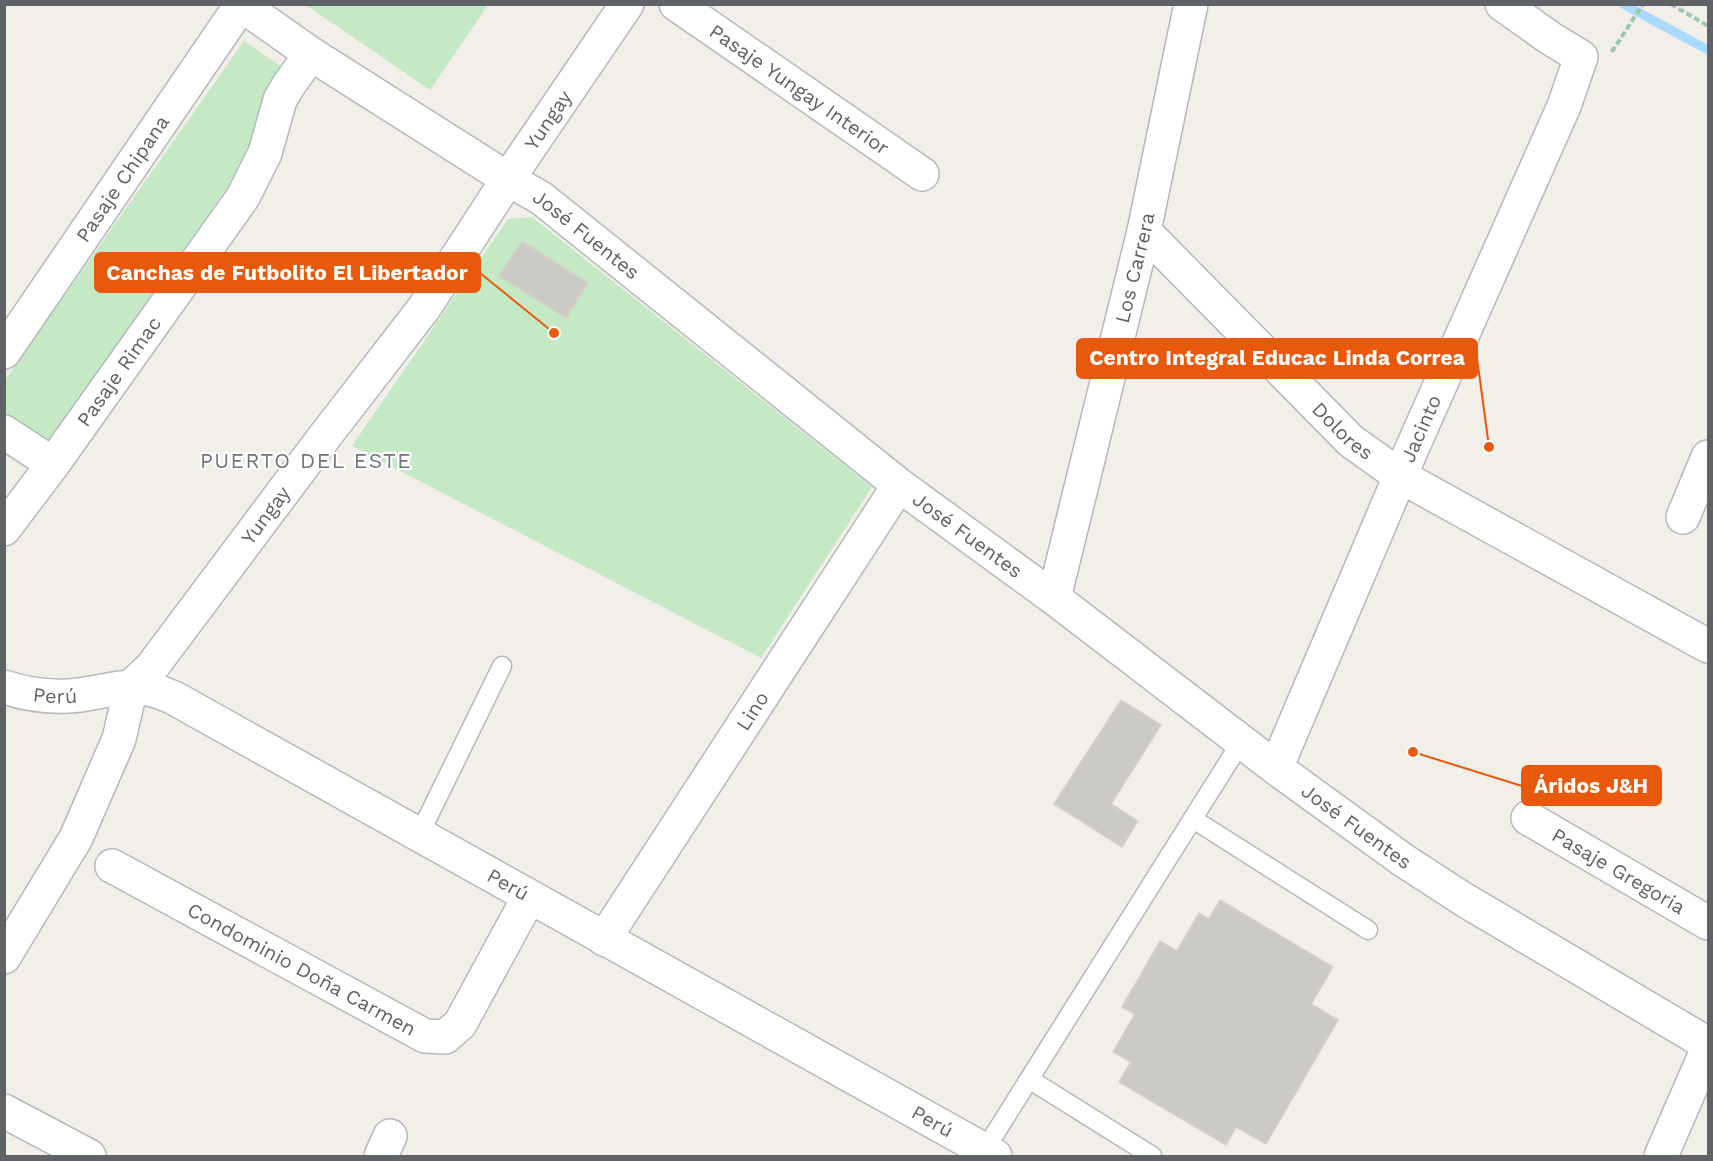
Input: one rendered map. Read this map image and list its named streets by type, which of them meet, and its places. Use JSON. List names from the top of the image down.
{
  "streets": {
    "street": [
      "Pasaje Yungay Interior",
      "Yungay",
      "Pasaje Chipana",
      "José Fuentes",
      "Los Carrera",
      "Pasaje Rimac",
      "Dolores",
      "Jacinto",
      "Perú",
      "Lino",
      "Pasaje Gregoria",
      "Condominio Doña Carmen"
    ]
  },
  "crossings": [
    ["Yungay", "José Fuentes"],
    ["Yungay", "Perú"],
    ["Pasaje Chipana", "José Fuentes"],
    ["José Fuentes", "Los Carrera"],
    ["José Fuentes", "Pasaje Rimac"],
    ["José Fuentes", "Jacinto"],
    ["José Fuentes", "Lino"],
    ["Los Carrera", "Dolores"],
    ["Dolores", "Jacinto"],
    ["Perú", "Lino"],
    ["Perú", "Condominio Doña Carmen"]
  ],
  "districts": ["PUERTO DEL ESTE"],
  "places": ["Canchas de Futbolito El Libertador", "Centro Integral Educac Linda Correa", "Áridos J&H"]
}
